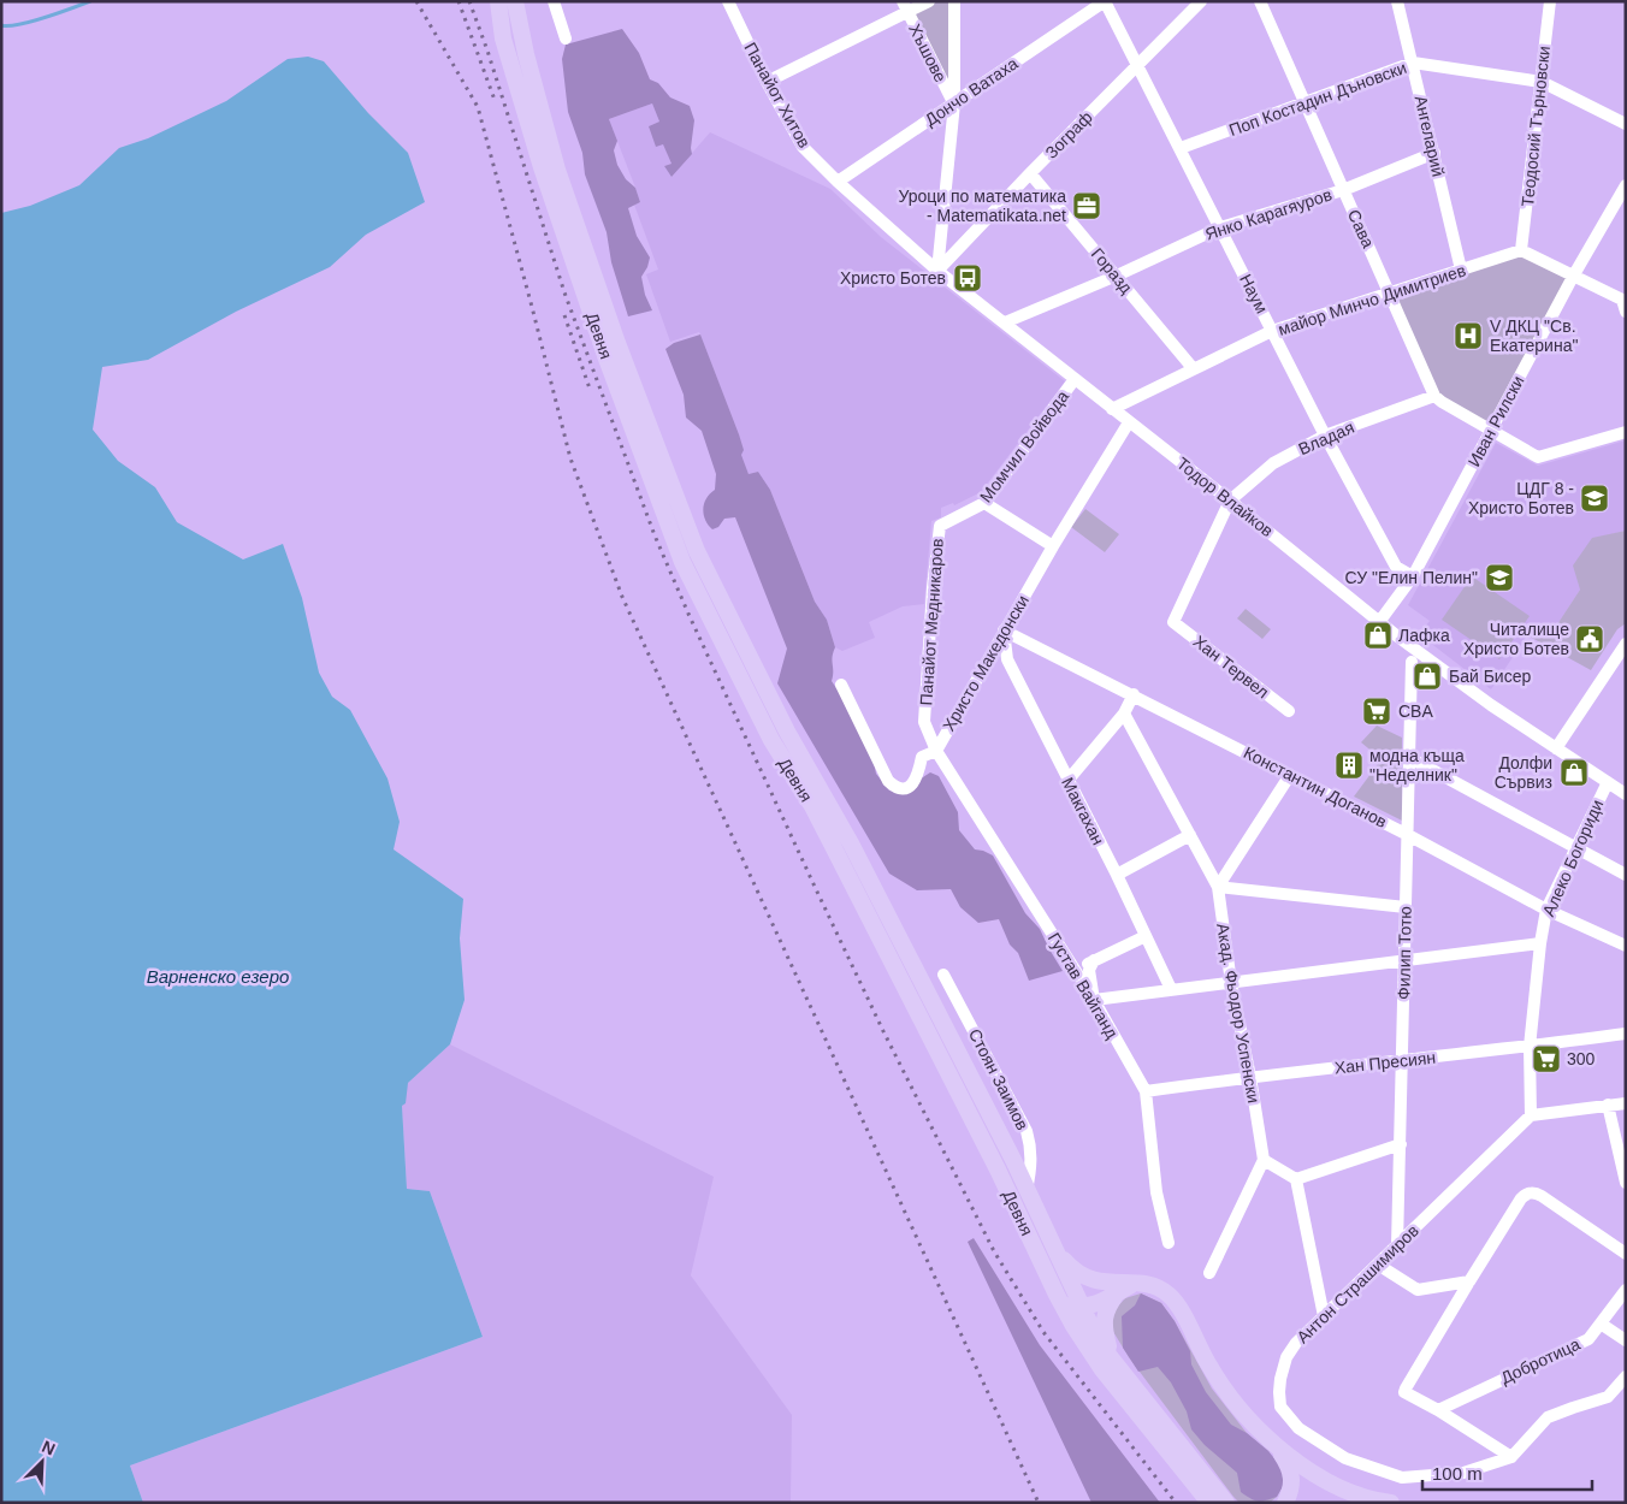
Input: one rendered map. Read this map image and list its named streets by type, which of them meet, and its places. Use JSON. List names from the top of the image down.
{
  "streets": {
    "highway": ["Девня"],
    "street": [
      "Хъшове",
      "Дончо Ватаха",
      "Панайот Хитов",
      "Поп Костадин Дъновски",
      "Теодосий Търновски",
      "Зограф",
      "Ангеларий",
      "Янко Карагяуров",
      "Сава",
      "Горазд",
      "Наум",
      "майор Минчо Димитриев",
      "Иван Рилски",
      "Владая",
      "Момчил Войвода",
      "Тодор Влайков",
      "Панайот Медникаров",
      "Христо Македонски",
      "Хан Тервел",
      "Константин Доганов",
      "Макгахан",
      "Алеко Богориди",
      "Филип Тотю",
      "Густав Вайганд",
      "Акад. Фьодор Успенски",
      "Хан Пресиян",
      "Стоян Заимов",
      "Антон Страшимиров",
      "Добротица"
    ]
  },
  "crossings": [
    ["Хъшове", "Дончо Ватаха"],
    ["Дончо Ватаха", "Панайот Хитов"],
    ["Дончо Ватаха", "Наум"],
    ["Дончо Ватаха", "Тодор Влайков"],
    ["Панайот Хитов", "Тодор Влайков"],
    ["Поп Костадин Дъновски", "Теодосий Търновски"],
    ["Поп Костадин Дъновски", "Ангеларий"],
    ["Поп Костадин Дъновски", "Сава"],
    ["Поп Костадин Дъновски", "Наум"],
    ["Теодосий Търновски", "майор Минчо Димитриев"],
    ["Зограф", "Горазд"],
    ["Зограф", "Наум"],
    ["Зограф", "Тодор Влайков"],
    ["Ангеларий", "Янко Карагяуров"],
    ["Ангеларий", "майор Минчо Димитриев"],
    ["Янко Карагяуров", "Сава"],
    ["Янко Карагяуров", "Горазд"],
    ["Янко Карагяуров", "Наум"],
    ["Янко Карагяуров", "Тодор Влайков"],
    ["Сава", "майор Минчо Димитриев"],
    ["Сава", "Владая"],
    ["Горазд", "майор Минчо Димитриев"],
    ["Наум", "майор Минчо Димитриев"],
    ["Наум", "Иван Рилски"],
    ["Наум", "Владая"],
    ["майор Минчо Димитриев", "Тодор Влайков"],
    ["Девня", "Стоян Заимов"],
    ["Иван Рилски", "Тодор Влайков"],
    ["Владая", "Тодор Влайков"],
    ["Владая", "Хан Тервел"],
    ["Момчил Войвода", "Тодор Влайков"],
    ["Момчил Войвода", "Панайот Медникаров"],
    ["Тодор Влайков", "Христо Македонски"],
    ["Тодор Влайков", "Хан Тервел"],
    ["Тодор Влайков", "Алеко Богориди"],
    ["Панайот Медникаров", "Христо Македонски"],
    ["Панайот Медникаров", "Густав Вайганд"],
    ["Христо Македонски", "Константин Доганов"],
    ["Христо Македонски", "Макгахан"],
    ["Христо Македонски", "Густав Вайганд"],
    ["Константин Доганов", "Макгахан"],
    ["Константин Доганов", "Алеко Богориди"],
    ["Константин Доганов", "Филип Тотю"],
    ["Алеко Богориди", "Хан Пресиян"],
    ["Алеко Богориди", "Антон Страшимиров"],
    ["Филип Тотю", "Хан Пресиян"],
    ["Филип Тотю", "Антон Страшимиров"],
    ["Густав Вайганд", "Хан Пресиян"],
    ["Акад. Фьодор Успенски", "Хан Пресиян"]
  ],
  "water": ["Варненско езеро"],
  "places": {
    "office": ["Уроци по математика - Matematikata.net"],
    "bus stop": ["Христо Ботев"],
    "hospital": ["V ДКЦ \"Св. Екатерина\""],
    "school or university": ["ЦДГ 8 - Христо Ботев", "СУ \"Елин Пелин\""],
    "shop": ["Лафка", "Бай Бисер", "Долфи Сървиз"],
    "public building": ["Читалище Христо Ботев"],
    "supermarket": ["CBA", "300"],
    "building": ["модна къща \"Неделник\""]
  },
  "scale_bar": "100 m",
  "north": "top right"
}
